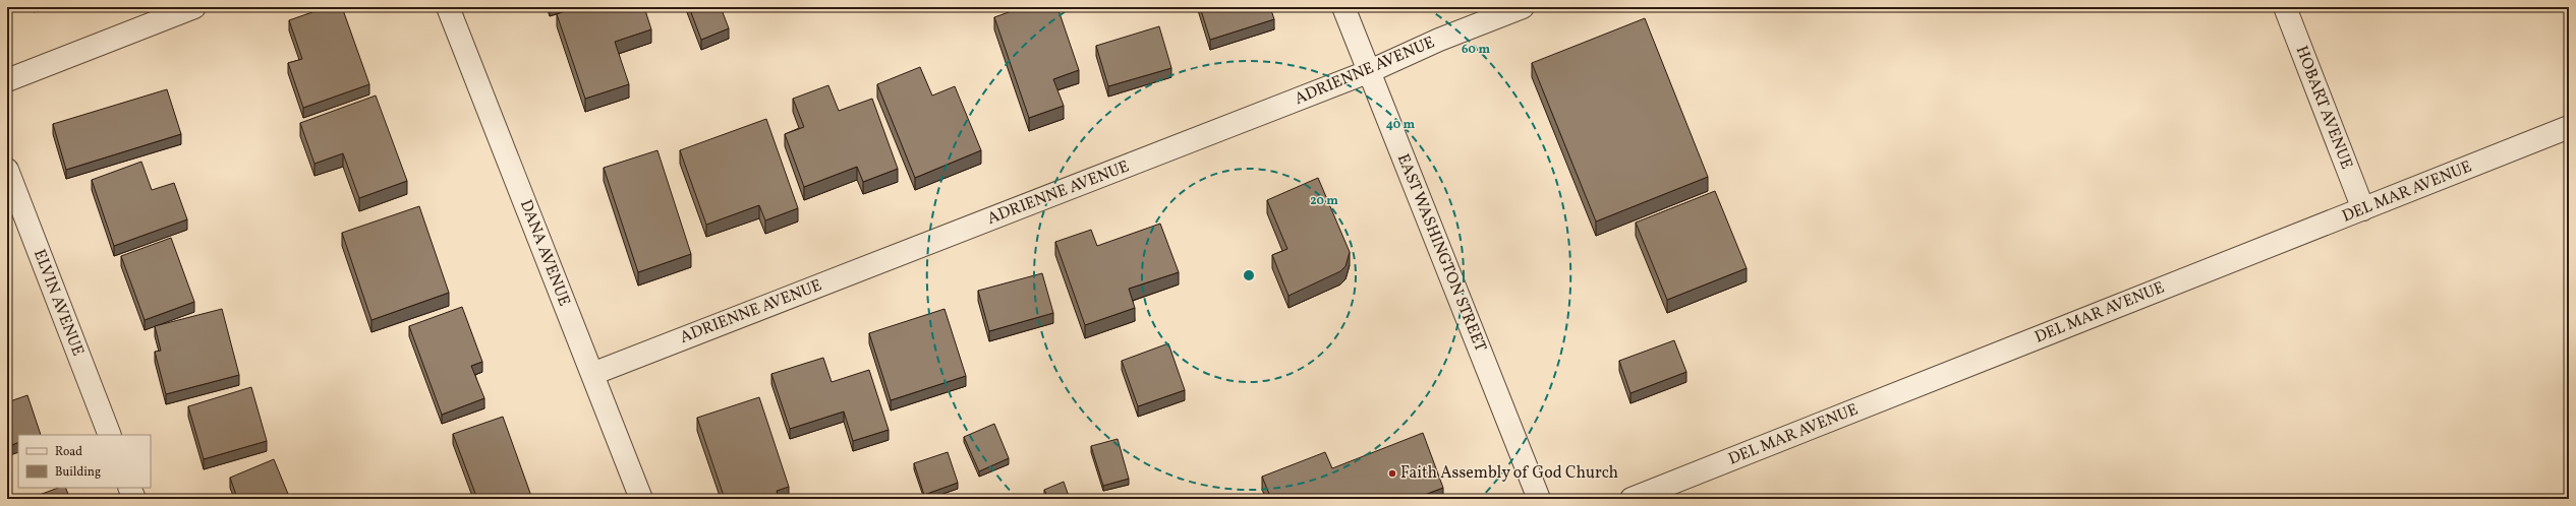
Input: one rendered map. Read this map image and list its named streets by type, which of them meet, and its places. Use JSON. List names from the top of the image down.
{
  "streets": {
    "street": [
      "ADRIENNE AVENUE",
      "HOBART AVENUE",
      "DEL MAR AVENUE",
      "DANA AVENUE",
      "EAST WASHINGTON STREET",
      "ELVIN AVENUE"
    ]
  },
  "crossings": [
    ["ADRIENNE AVENUE", "DANA AVENUE"],
    ["ADRIENNE AVENUE", "EAST WASHINGTON STREET"],
    ["HOBART AVENUE", "DEL MAR AVENUE"]
  ],
  "places": ["Faith Assembly of God Church"],
  "legend": ["Road", "Building"],
  "rings": ["60 m", "40 m", "20 m"]
}
